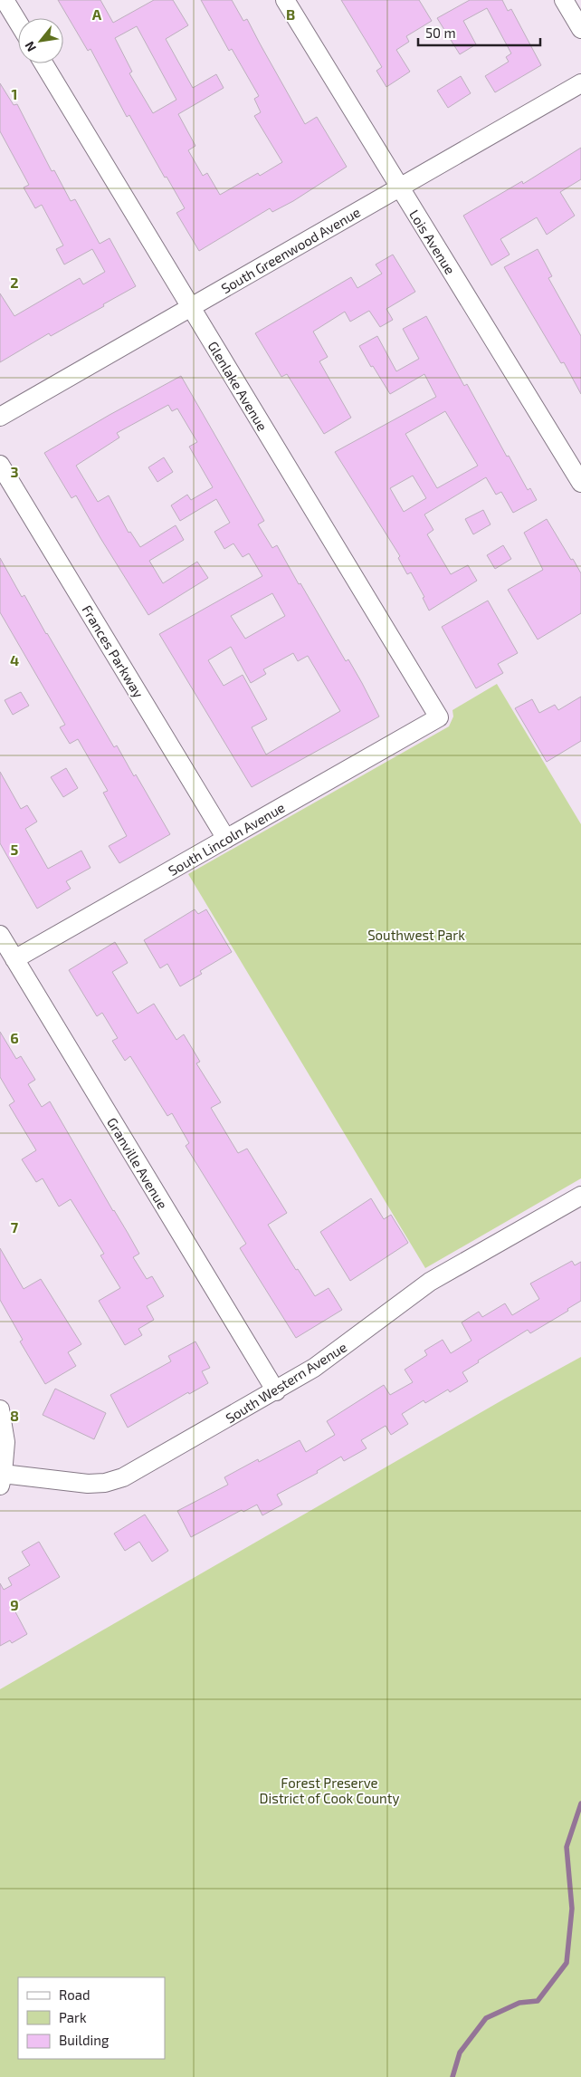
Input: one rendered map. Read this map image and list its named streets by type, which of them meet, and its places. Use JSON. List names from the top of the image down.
{
  "streets": {
    "street": [
      "Lois Avenue",
      "South Greenwood Avenue",
      "Glenlake Avenue",
      "Frances Parkway",
      "South Lincoln Avenue",
      "Granville Avenue",
      "South Western Avenue"
    ]
  },
  "crossings": [
    ["Lois Avenue", "South Greenwood Avenue"],
    ["South Greenwood Avenue", "Glenlake Avenue"],
    ["Glenlake Avenue", "South Lincoln Avenue"],
    ["Frances Parkway", "South Lincoln Avenue"],
    ["South Lincoln Avenue", "Granville Avenue"],
    ["Granville Avenue", "South Western Avenue"]
  ],
  "parks": ["Southwest Park", "Forest Preserve District of Cook County"],
  "legend": ["Road", "Park", "Building"],
  "scale_bar": "50 m",
  "north": "bottom left",
  "grid": {
    "columns": ["A", "B"],
    "rows": [
      "1",
      "2",
      "3",
      "4",
      "5",
      "6",
      "7",
      "8",
      "9"
    ]
  }
}
